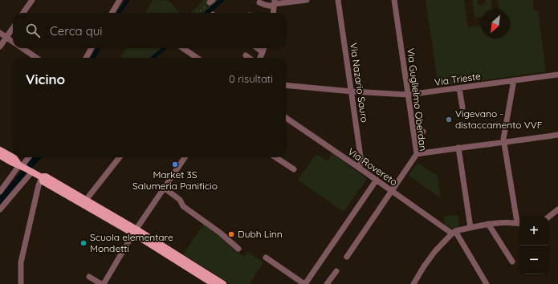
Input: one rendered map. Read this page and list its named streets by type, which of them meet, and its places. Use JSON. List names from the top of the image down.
{
  "streets": {
    "street": [
      "Via Trieste",
      "Via Nazario Sauro",
      "Via Guglielmo Oberdan",
      "Via Rovereto"
    ]
  },
  "crossings": [
    ["Via Trieste", "Via Nazario Sauro"],
    ["Via Trieste", "Via Guglielmo Oberdan"],
    ["Via Nazario Sauro", "Via Rovereto"],
    ["Via Guglielmo Oberdan", "Via Rovereto"]
  ],
  "places": [
    "Vigevano - distaccamento VVF",
    "Market 3S Salumeria Panificio",
    "Dubh Linn",
    "Scuola elementare Mondetti"
  ],
  "north": "bottom left",
  "page": {
    "search": "Cerca qui",
    "heading": ["Vicino", "0 risultati"],
    "map_buttons": ["+", "−"]
  }
}
